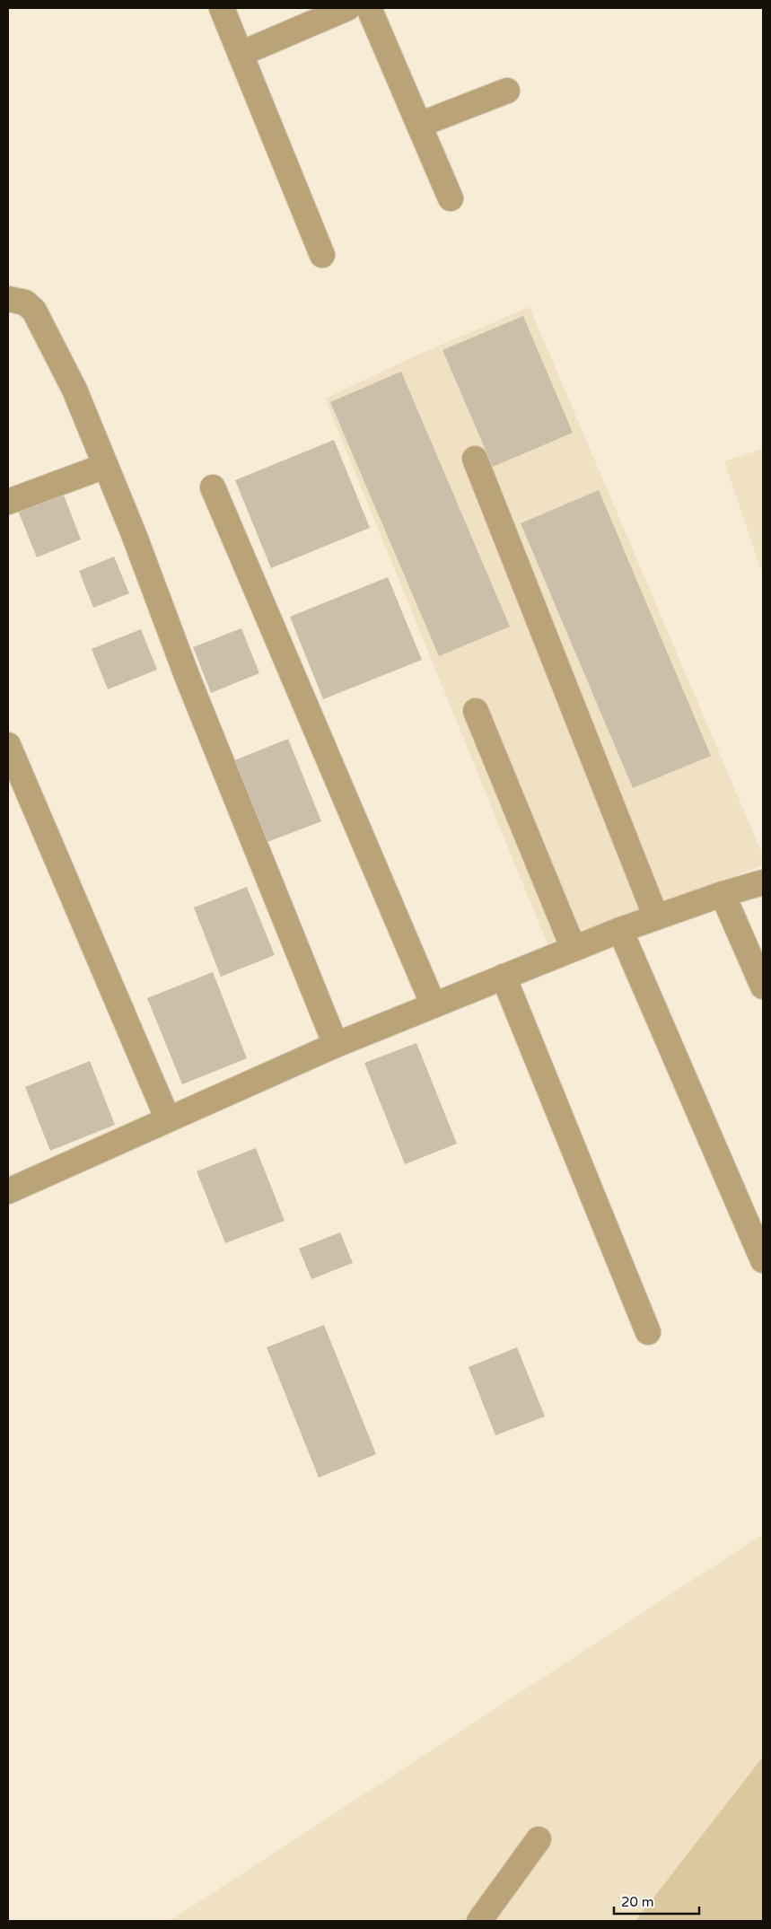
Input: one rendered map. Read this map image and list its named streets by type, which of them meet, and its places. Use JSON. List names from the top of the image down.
{
  "scale_bar": "20 m"
}
